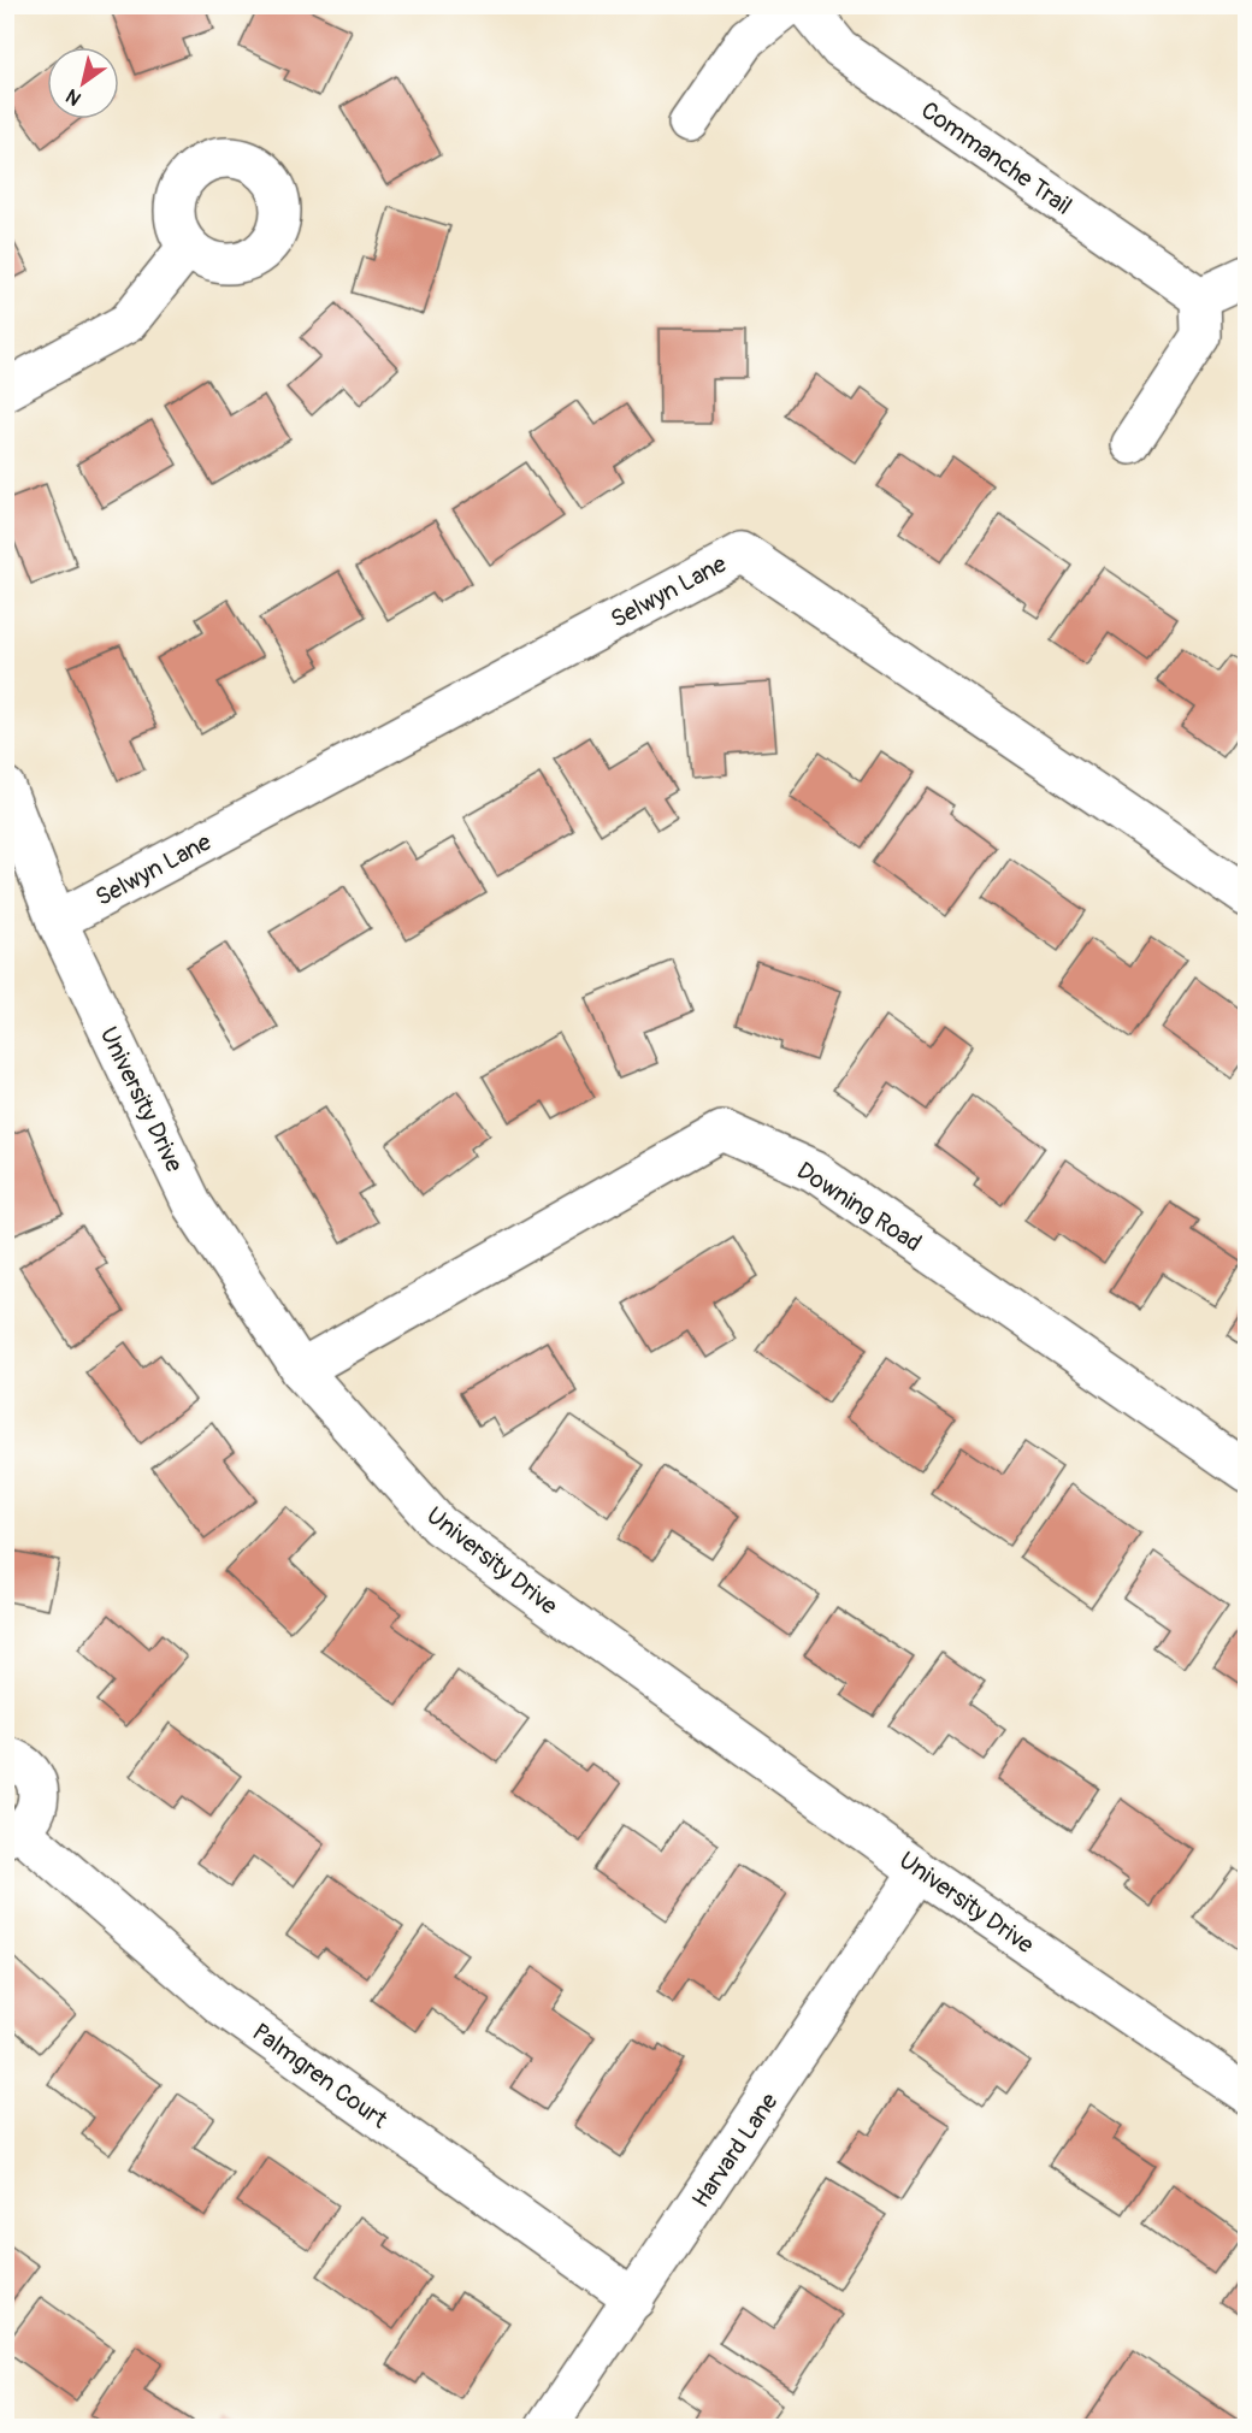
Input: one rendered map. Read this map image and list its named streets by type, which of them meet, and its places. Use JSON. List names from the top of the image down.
{
  "streets": {
    "street": [
      "Commanche Trail",
      "Selwyn Lane",
      "University Drive",
      "Downing Road",
      "Palmgren Court",
      "Harvard Lane"
    ]
  },
  "crossings": [
    ["Selwyn Lane", "University Drive"],
    ["University Drive", "Downing Road"],
    ["University Drive", "Harvard Lane"],
    ["Palmgren Court", "Harvard Lane"]
  ],
  "north": "bottom left"
}
